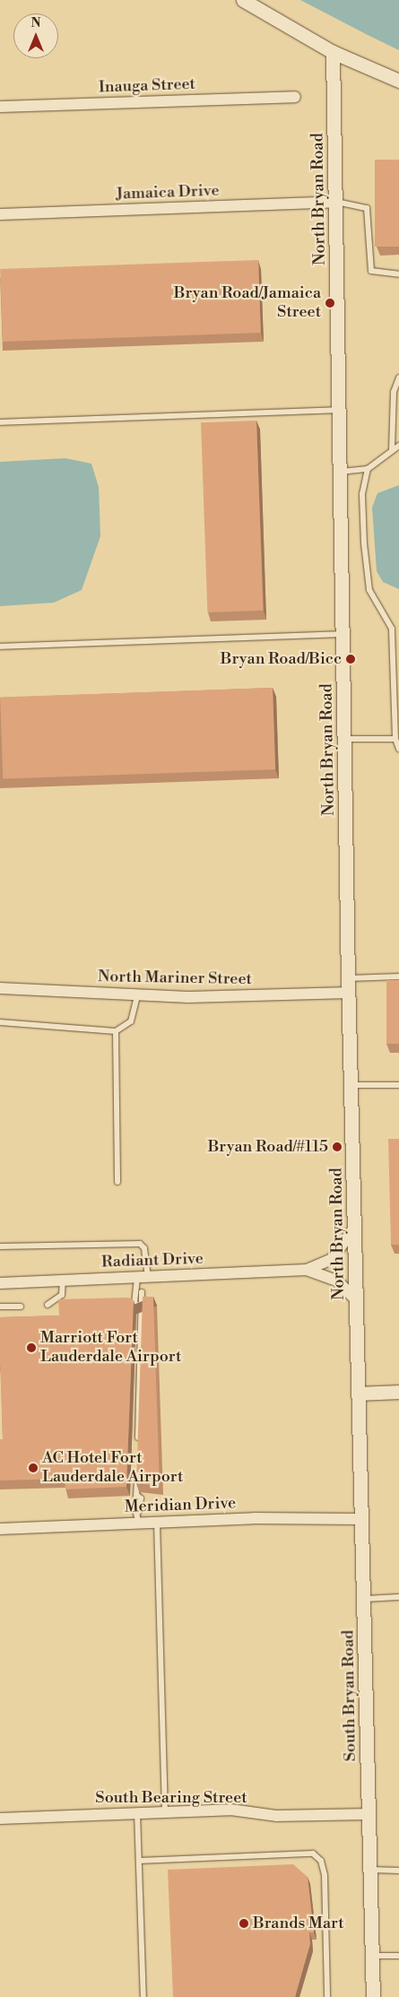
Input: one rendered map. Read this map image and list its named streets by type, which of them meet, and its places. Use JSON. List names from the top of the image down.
{
  "streets": {
    "street": [
      "Inauga Street",
      "Jamaica Drive",
      "North Bryan Road",
      "North Mariner Street",
      "Radiant Drive",
      "Meridian Drive",
      "South Bryan Road",
      "South Bearing Street"
    ]
  },
  "crossings": [
    ["Jamaica Drive", "North Bryan Road"],
    ["North Bryan Road", "North Mariner Street"],
    ["North Bryan Road", "Radiant Drive"],
    ["North Bryan Road", "South Bryan Road"],
    ["Meridian Drive", "South Bryan Road"],
    ["South Bryan Road", "South Bearing Street"]
  ],
  "places": [
    "Bryan Road/Jamaica Street",
    "Bryan Road/Bicc",
    "Bryan Road/#115",
    "Marriott Fort Lauderdale Airport",
    "AC Hotel Fort Lauderdale Airport",
    "Brands Mart"
  ],
  "north": "top"
}
